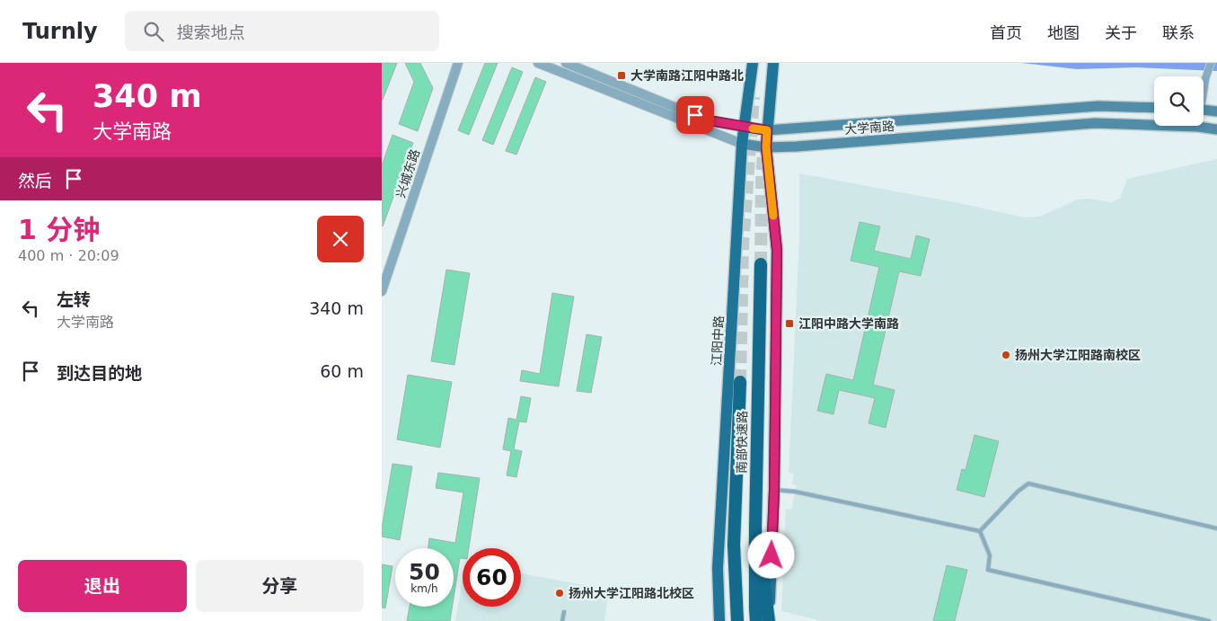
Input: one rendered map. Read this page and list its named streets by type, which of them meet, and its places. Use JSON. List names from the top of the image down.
{
  "streets": {
    "highway": ["南部快速路"],
    "main road": ["大学南路", "江阳中路"],
    "street": ["兴城东路"]
  },
  "crossings": [
    ["大学南路", "江阳中路"]
  ],
  "places": {
    "transit": ["大学南路江阳中路北", "江阳中路大学南路"],
    "other": ["扬州大学江阳路南校区", "扬州大学江阳路北校区"]
  },
  "page": {
    "header": "Turnly",
    "search": "搜索地点",
    "nav": [
      "首页",
      "地图",
      "关于",
      "联系"
    ],
    "turn": ["340 m", "大学南路"],
    "then": "然后",
    "heading": ["1 分钟", "400 m · 20:09"],
    "list": [
      {
        "name": "左转",
        "note": "大学南路",
        "value": "340 m"
      },
      {
        "name": "到达目的地",
        "value": "60 m"
      }
    ],
    "speed": "50 km/h",
    "limit": "60",
    "buttons": ["退出", "分享"]
  }
}
